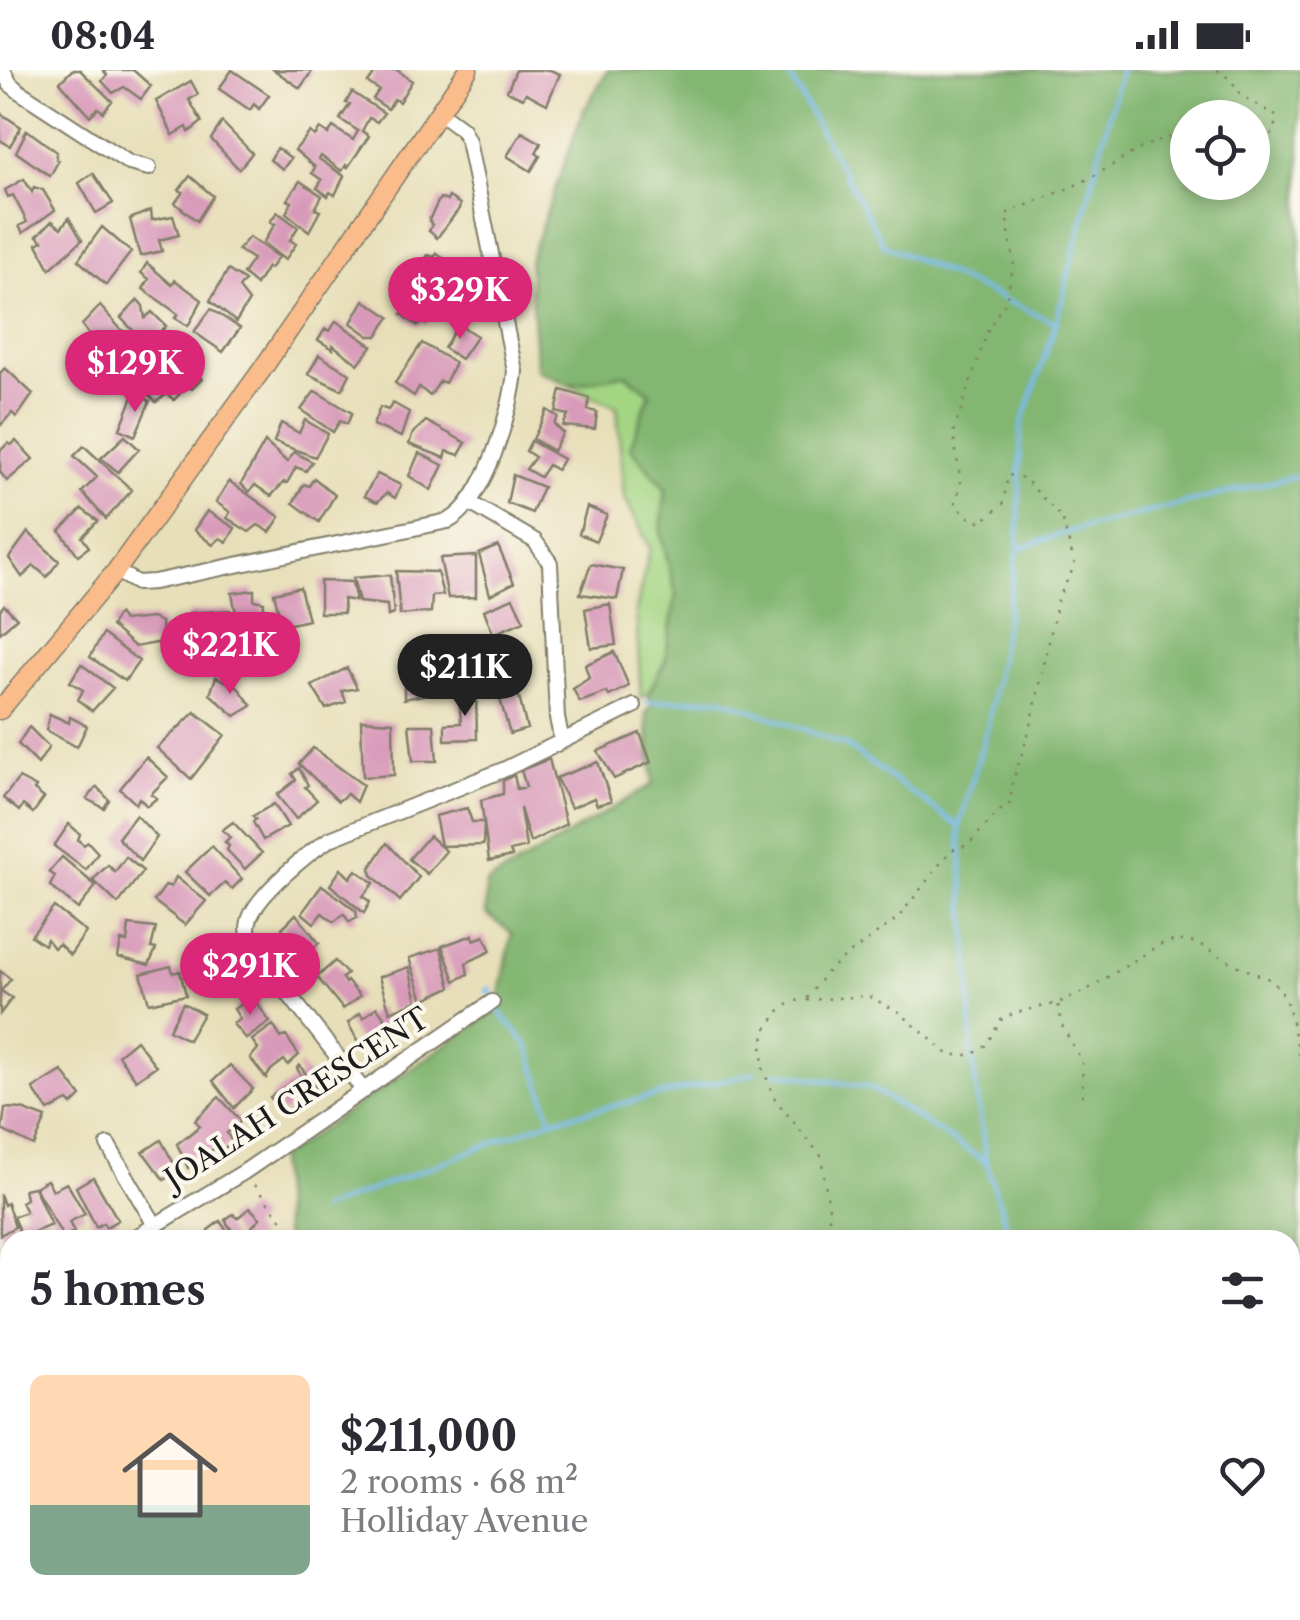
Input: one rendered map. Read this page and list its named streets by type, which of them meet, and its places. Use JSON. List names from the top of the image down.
{
  "streets": {
    "street": ["JOALAH CRESCENT"]
  },
  "page": {
    "status": "08:04",
    "price": [
      "$329K",
      "$129K",
      "$221K",
      "$211K",
      "$291K"
    ],
    "heading": "5 homes",
    "list": [
      {
        "name": "$211,000",
        "note": "2 rooms · 68 m² · Holliday Avenue"
      }
    ]
  }
}
